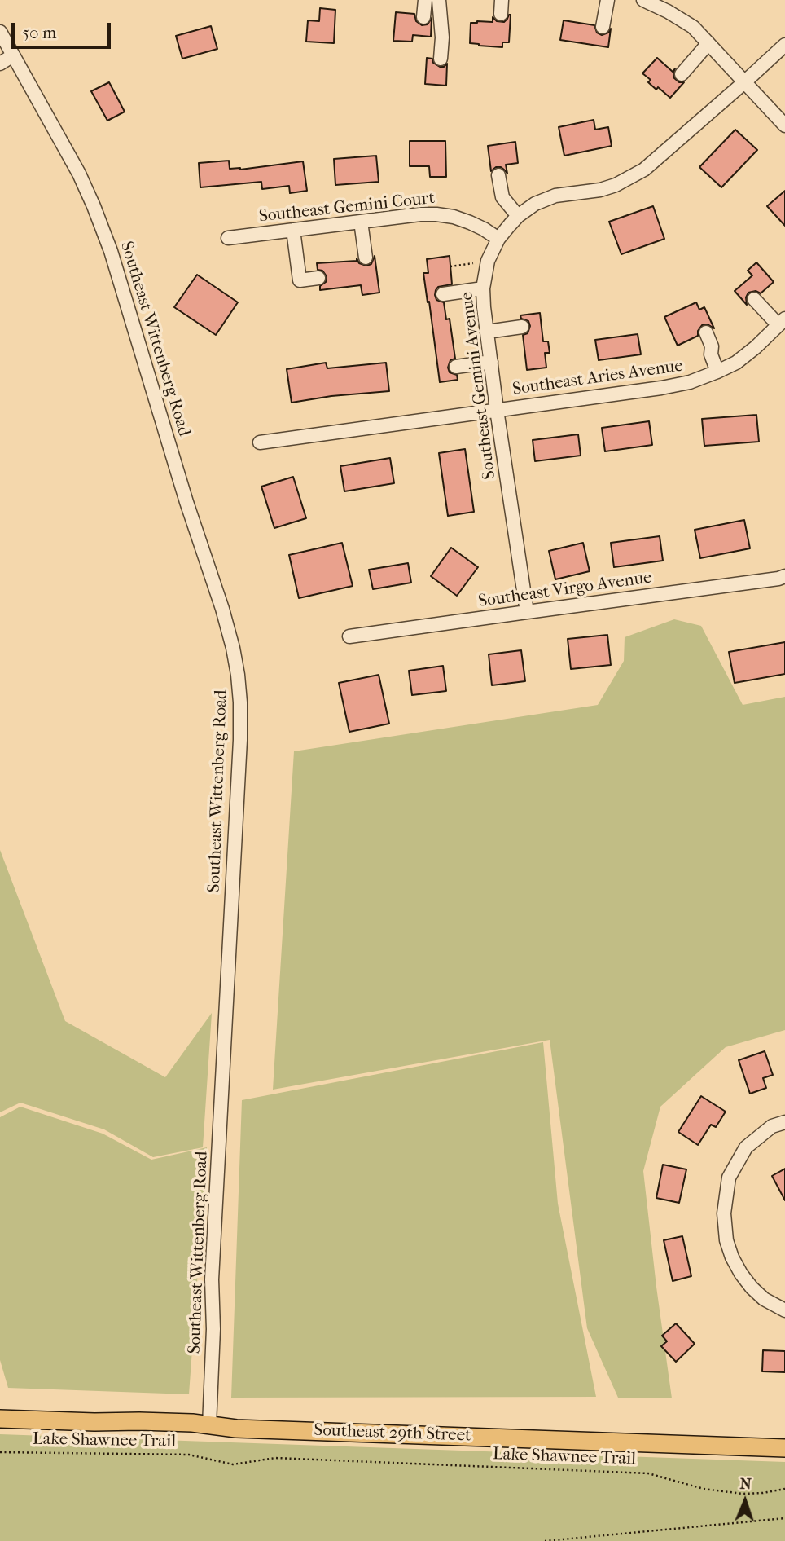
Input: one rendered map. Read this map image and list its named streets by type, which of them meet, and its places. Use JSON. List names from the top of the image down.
{
  "streets": {
    "main road": ["Southeast 29th Street"],
    "street": [
      "Southeast Gemini Court",
      "Southeast Wittenberg Road",
      "Southeast Aries Avenue",
      "Southeast Gemini Avenue",
      "Southeast Virgo Avenue"
    ],
    "path": ["Lake Shawnee Trail"]
  },
  "crossings": [
    ["Southeast Gemini Court", "Southeast Gemini Avenue"],
    ["Southeast Wittenberg Road", "Southeast 29th Street"],
    ["Southeast Aries Avenue", "Southeast Gemini Avenue"],
    ["Southeast Gemini Avenue", "Southeast Virgo Avenue"]
  ],
  "scale_bar": "50 m",
  "north": "top"
}
